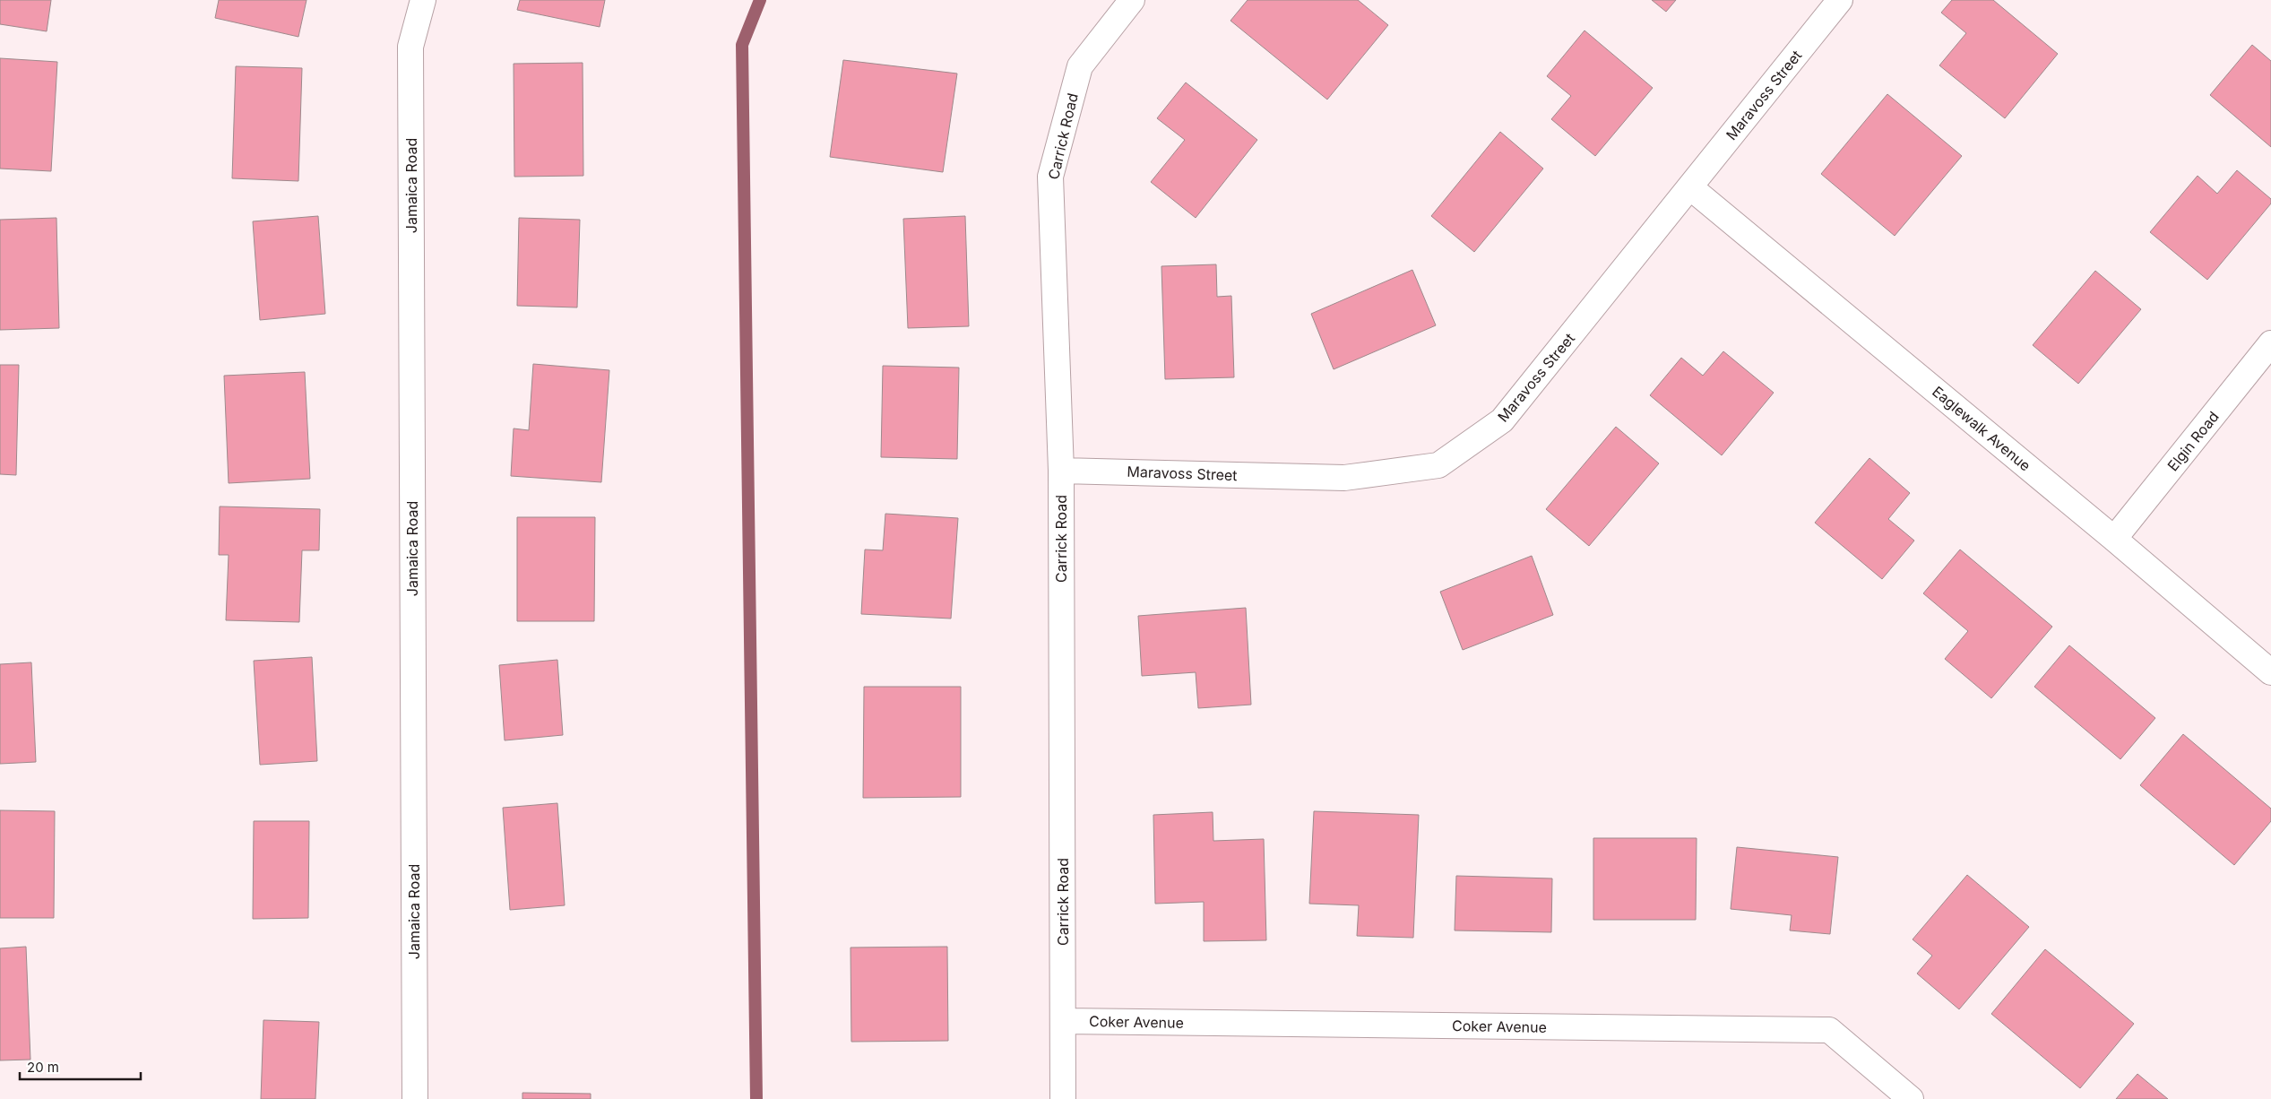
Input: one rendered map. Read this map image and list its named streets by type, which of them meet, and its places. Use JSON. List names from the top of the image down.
{
  "streets": {
    "street": [
      "Maravoss Street",
      "Carrick Road",
      "Jamaica Road",
      "Eaglewalk Avenue",
      "Elgin Road",
      "Coker Avenue"
    ]
  },
  "crossings": [
    ["Maravoss Street", "Carrick Road"],
    ["Maravoss Street", "Eaglewalk Avenue"],
    ["Carrick Road", "Coker Avenue"],
    ["Eaglewalk Avenue", "Elgin Road"]
  ],
  "scale_bar": "20 m"
}
